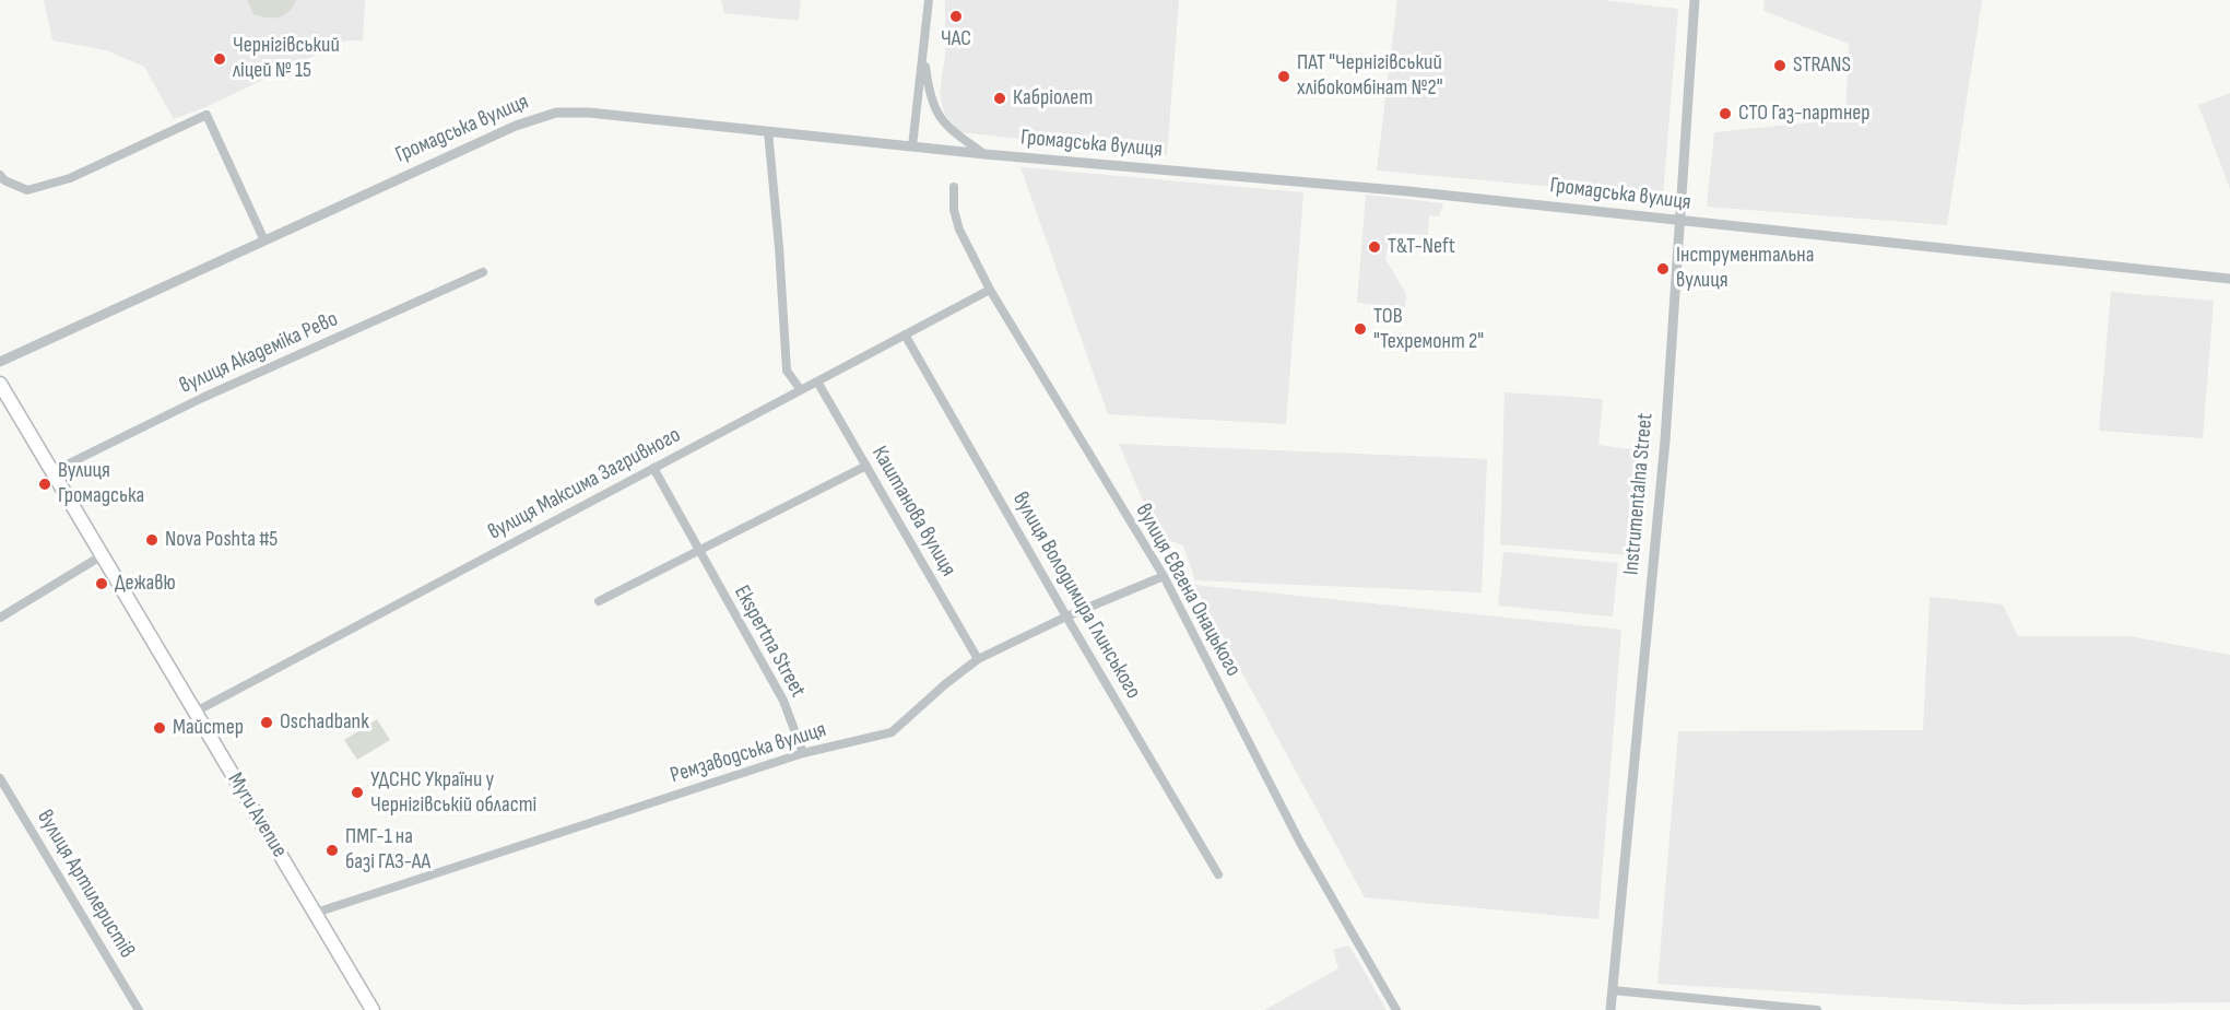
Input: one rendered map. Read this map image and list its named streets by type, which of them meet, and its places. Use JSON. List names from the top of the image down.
{
  "streets": {
    "main road": ["Myru Avenue"],
    "street": [
      "Громадська вулиця",
      "вулиця Академіка Рево",
      "вулиця Максима Загривного",
      "Instrumentalna Street",
      "Каштанова вулиця",
      "вулиця Євгена Онацького",
      "вулиця Володимира Глинського",
      "Ekspertna Street",
      "Ремзаводська вулиця",
      "вулиця Артилеристів"
    ]
  },
  "crossings": [
    ["Громадська вулиця", "Instrumentalna Street"],
    ["вулиця Академіка Рево", "Myru Avenue"],
    ["вулиця Максима Загривного", "Каштанова вулиця"],
    ["вулиця Максима Загривного", "вулиця Євгена Онацького"],
    ["вулиця Максима Загривного", "вулиця Володимира Глинського"],
    ["вулиця Максима Загривного", "Ekspertna Street"],
    ["вулиця Максима Загривного", "Myru Avenue"],
    ["Каштанова вулиця", "Ремзаводська вулиця"],
    ["вулиця Євгена Онацького", "Ремзаводська вулиця"],
    ["вулиця Володимира Глинського", "Ремзаводська вулиця"],
    ["Ekspertna Street", "Ремзаводська вулиця"],
    ["Ремзаводська вулиця", "Myru Avenue"]
  ],
  "places": [
    "ЧАС",
    "Чернігівський ліцей № 15",
    "STRANS",
    "ПАТ \"Чернігівський хлібокомбінат №2\"",
    "Кабріолет",
    "СТО Газ-партнер",
    "T&T-Neft",
    "Інструментальна вулиця",
    "ТОВ \"Техремонт 2\"",
    "Вулиця Громадська",
    "Nova Poshta #5",
    "Дежавю",
    "Oschadbank",
    "Майстер",
    "УДСНС України у Чернігівській області",
    "ПМГ-1 на базі ГАЗ-АА"
  ]
}
